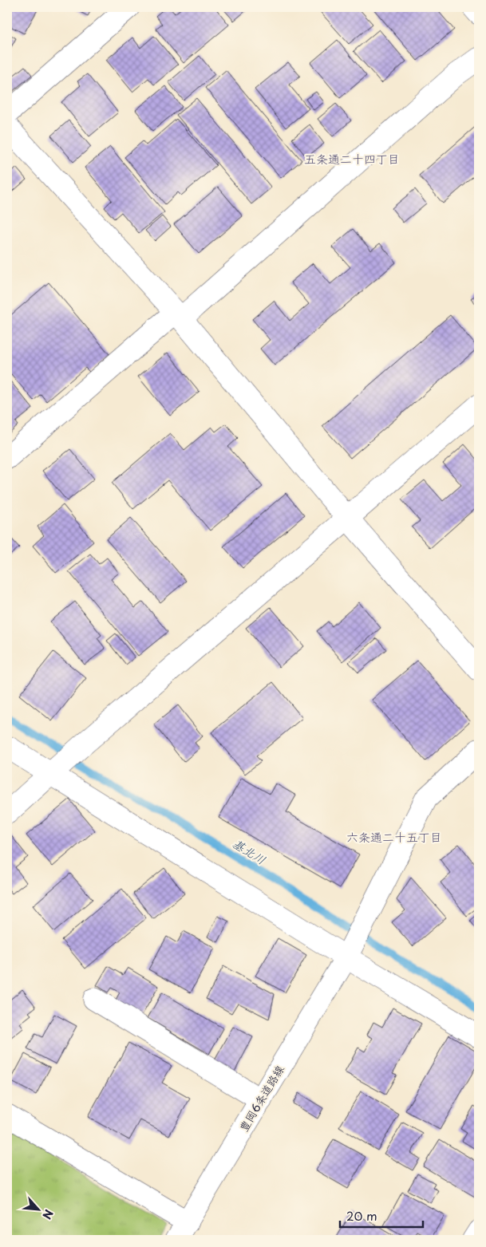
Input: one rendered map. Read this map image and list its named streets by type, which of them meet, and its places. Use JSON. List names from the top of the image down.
{
  "streets": {
    "street": ["豊岡6条道路線"]
  },
  "districts": ["五条通二十四丁目", "六条通二十五丁目"],
  "water": ["基北川"],
  "scale_bar": "20 m",
  "north": "bottom right"
}
